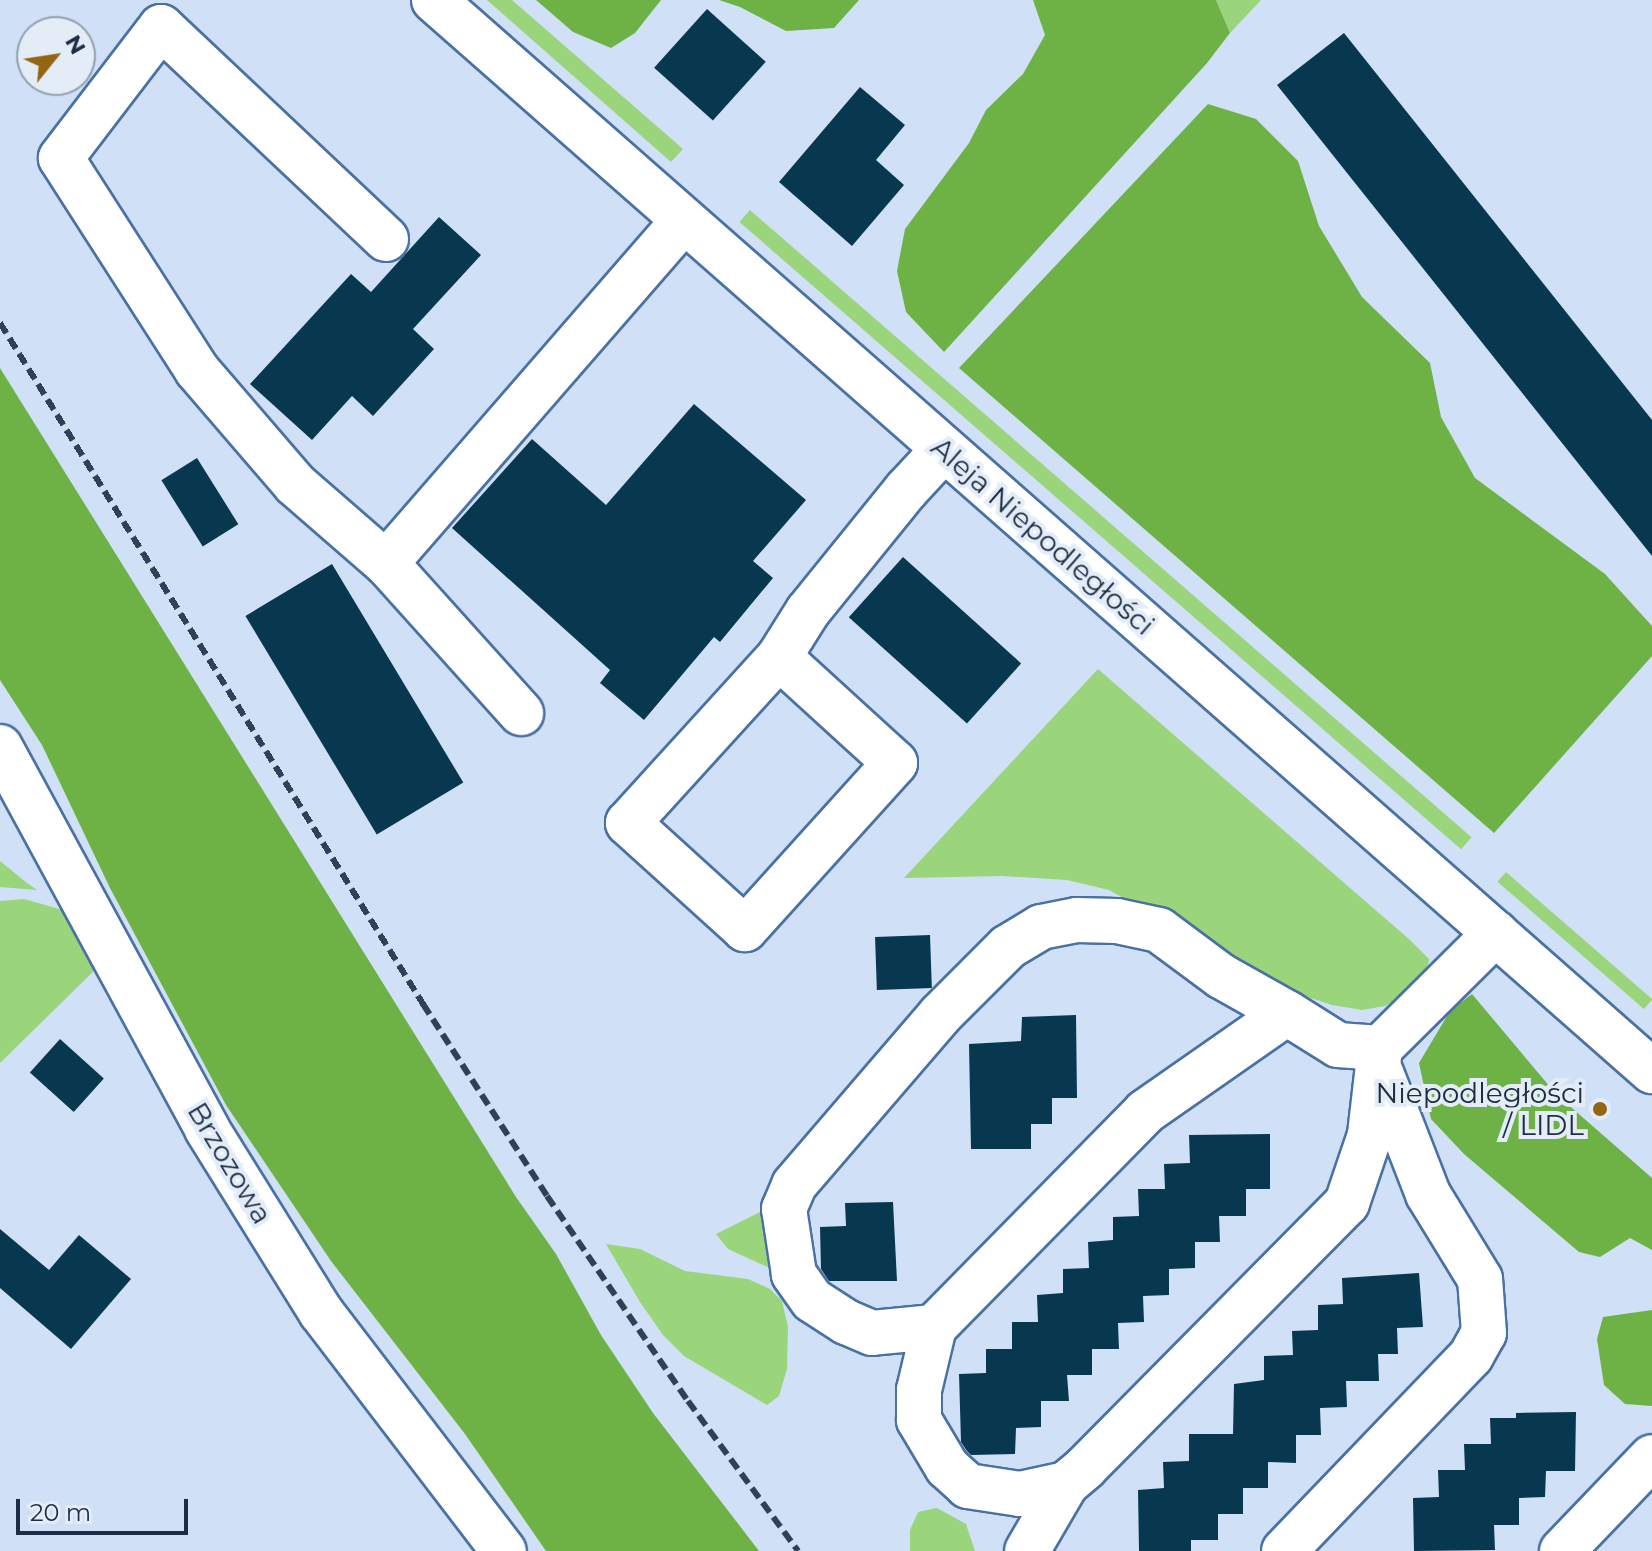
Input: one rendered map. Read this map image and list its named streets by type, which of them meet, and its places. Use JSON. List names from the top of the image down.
{
  "streets": {
    "street": ["Aleja Niepodległości", "Brzozowa"]
  },
  "places": ["Niepodległości / LIDL"],
  "scale_bar": "20 m",
  "north": "top right"
}
